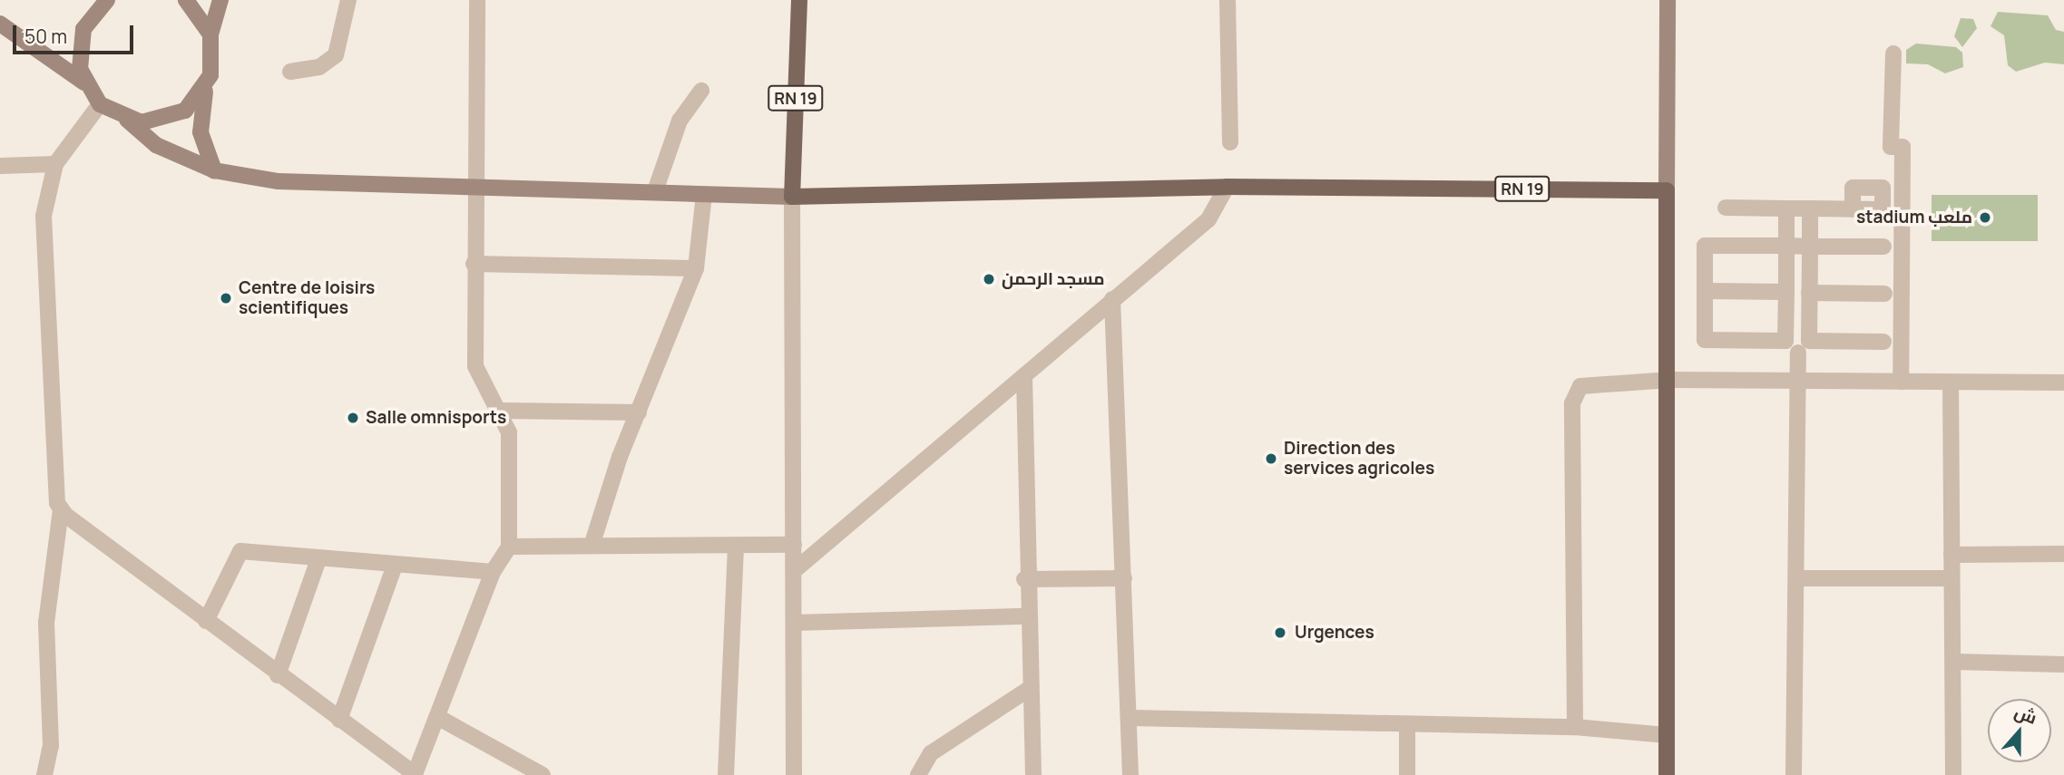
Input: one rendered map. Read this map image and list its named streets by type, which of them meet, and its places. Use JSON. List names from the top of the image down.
{
  "streets": {
    "main road": ["RN 19"]
  },
  "places": [
    "stadium ملعب",
    "مسجد الرحمن",
    "Centre de loisirs scientifiques",
    "Salle omnisports",
    "Direction des services agricoles",
    "Urgences"
  ],
  "scale_bar": "50 m",
  "north": "top"
}
